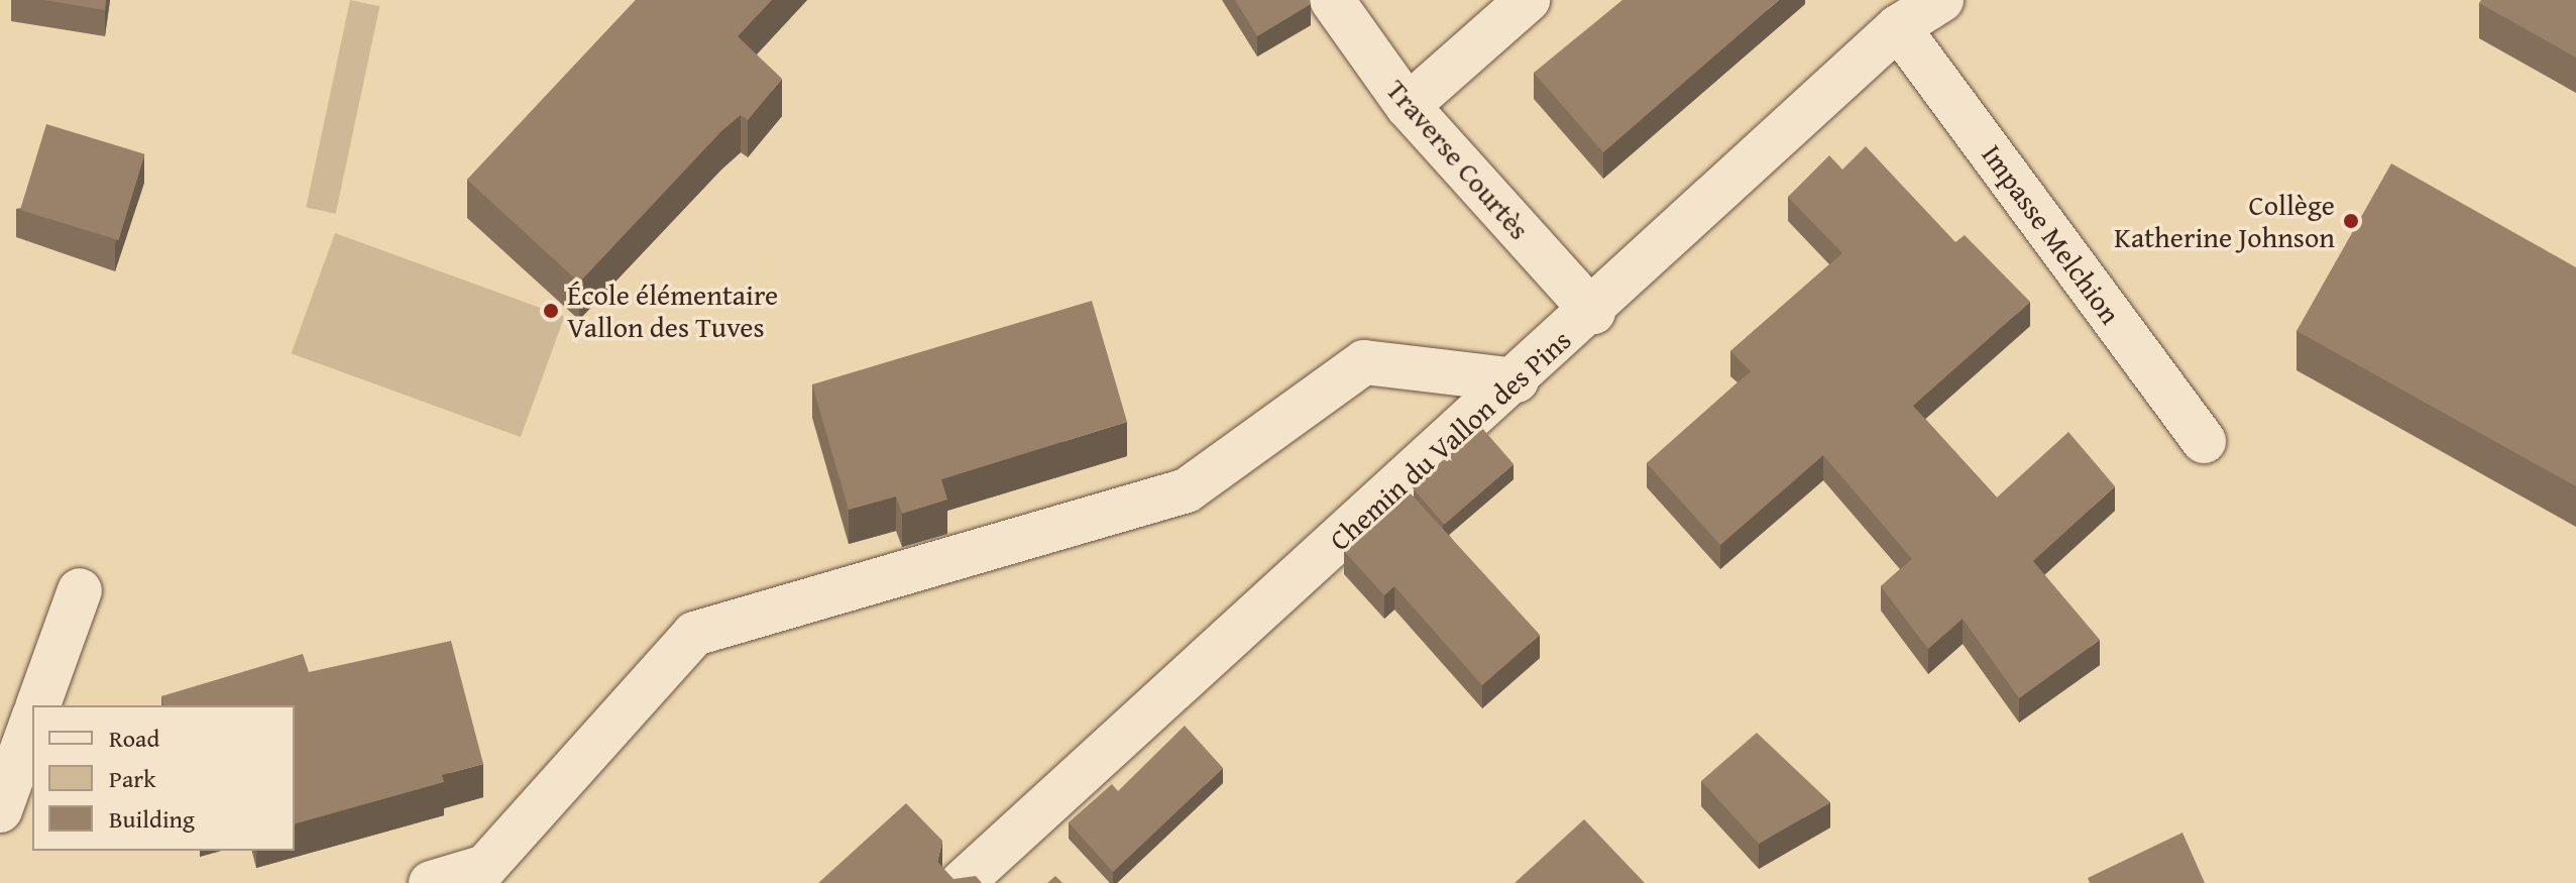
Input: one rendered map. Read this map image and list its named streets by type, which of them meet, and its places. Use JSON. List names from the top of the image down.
{
  "streets": {
    "street": ["Traverse Courtès", "Impasse Melchion", "Chemin du Vallon des Pins"]
  },
  "crossings": [
    ["Traverse Courtès", "Chemin du Vallon des Pins"],
    ["Impasse Melchion", "Chemin du Vallon des Pins"]
  ],
  "places": ["Collège Katherine Johnson", "École élémentaire Vallon des Tuves"],
  "legend": ["Road", "Park", "Building"]
}
